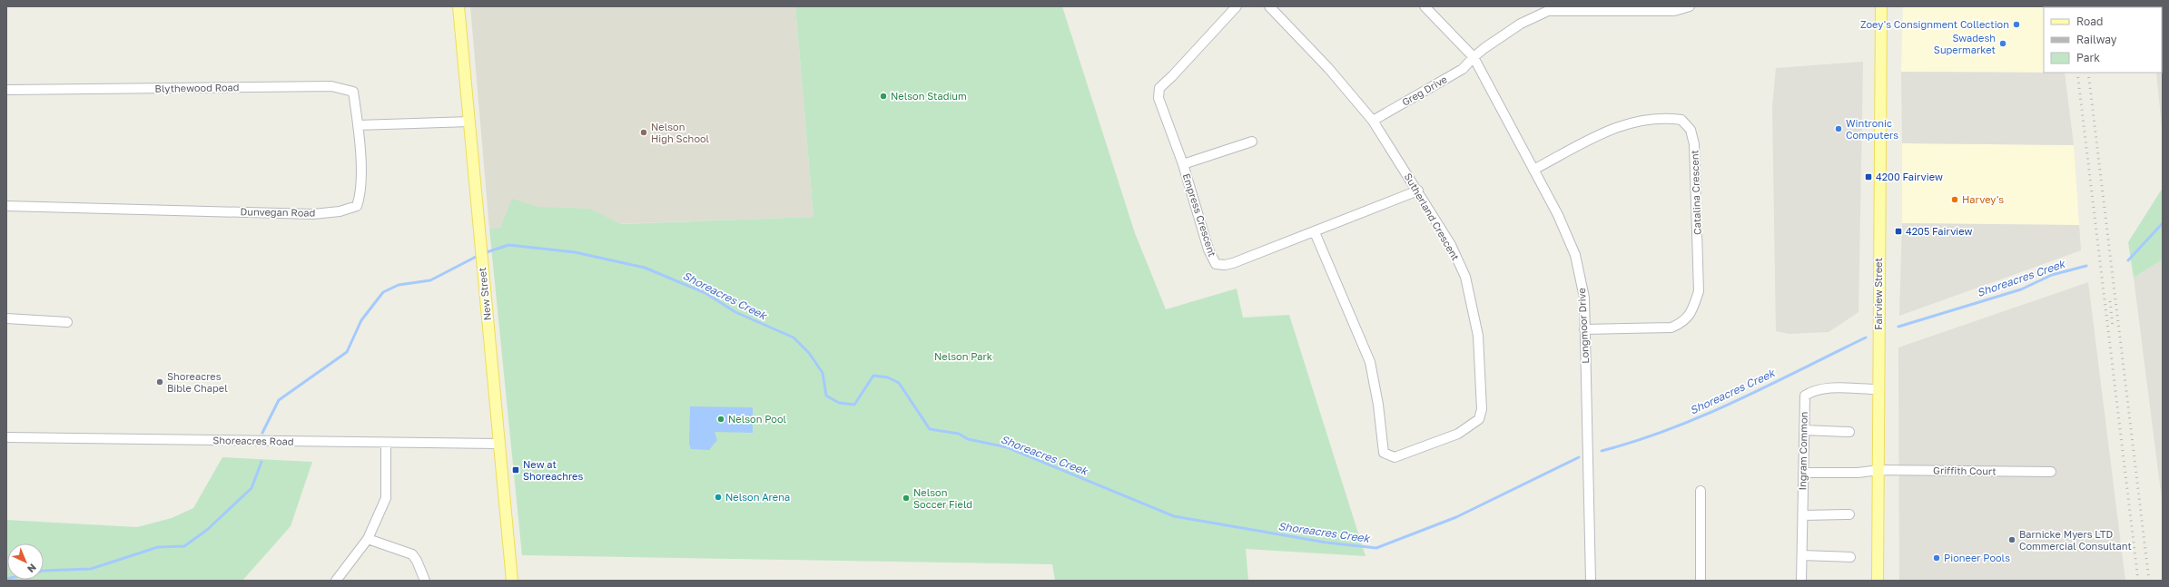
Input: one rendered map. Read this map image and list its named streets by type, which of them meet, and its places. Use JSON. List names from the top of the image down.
{
  "streets": {
    "main road": ["New Street", "Fairview Street"],
    "street": [
      "Blythewood Road",
      "Greg Drive",
      "Catalina Crescent",
      "Dunvegan Road",
      "Empress Crescent",
      "Sutherland Crescent",
      "Longmoor Drive",
      "Shoreacres Road",
      "Ingram Common",
      "Griffith Court"
    ]
  },
  "crossings": [
    ["Blythewood Road", "Dunvegan Road"],
    ["Greg Drive", "Sutherland Crescent"],
    ["Greg Drive", "Longmoor Drive"],
    ["Catalina Crescent", "Longmoor Drive"],
    ["Empress Crescent", "Sutherland Crescent"],
    ["New Street", "Shoreacres Road"],
    ["Fairview Street", "Ingram Common"],
    ["Fairview Street", "Griffith Court"],
    ["Ingram Common", "Griffith Court"]
  ],
  "water": ["Shoreacres Creek"],
  "parks": ["Nelson Park"],
  "places": {
    "other": [
      "Zoey's Consignment Collection",
      "Swadesh Supermarket",
      "Nelson Stadium",
      "Wintronic Computers",
      "Nelson High School",
      "Harvey's",
      "Shoreacres Bible Chapel",
      "Nelson Pool",
      "Nelson Arena",
      "Nelson Soccer Field",
      "Barnicke Myers LTD Commercial Consultant",
      "Pioneer Pools"
    ],
    "transit": ["4200 Fairview", "4205 Fairview", "New at Shoreachres"]
  },
  "legend": ["Road", "Railway", "Park"],
  "north": "bottom right"
}
